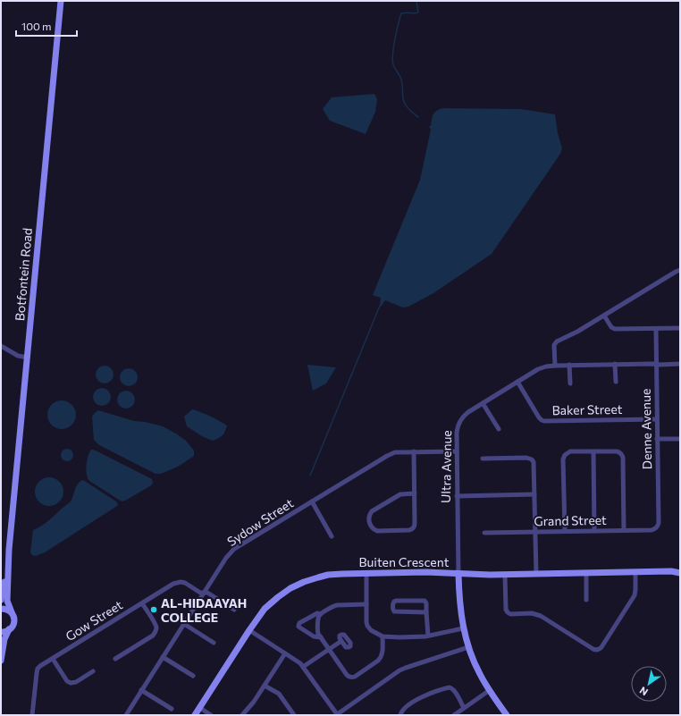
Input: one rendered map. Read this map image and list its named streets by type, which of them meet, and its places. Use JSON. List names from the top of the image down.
{
  "streets": {
    "main road": ["Botfontein Road", "Ultra Avenue", "Buiten Crescent"],
    "street": [
      "Baker Street",
      "Denne Avenue",
      "Grand Street",
      "Sydow Street",
      "Gow Street"
    ]
  },
  "crossings": [
    ["Baker Street", "Denne Avenue"],
    ["Baker Street", "Ultra Avenue"],
    ["Denne Avenue", "Ultra Avenue"],
    ["Denne Avenue", "Grand Street"],
    ["Ultra Avenue", "Sydow Street"],
    ["Ultra Avenue", "Buiten Crescent"],
    ["Sydow Street", "Gow Street"]
  ],
  "places": ["AL-HIDAAYAH COLLEGE"],
  "scale_bar": "100 m",
  "north": "bottom left"
}
